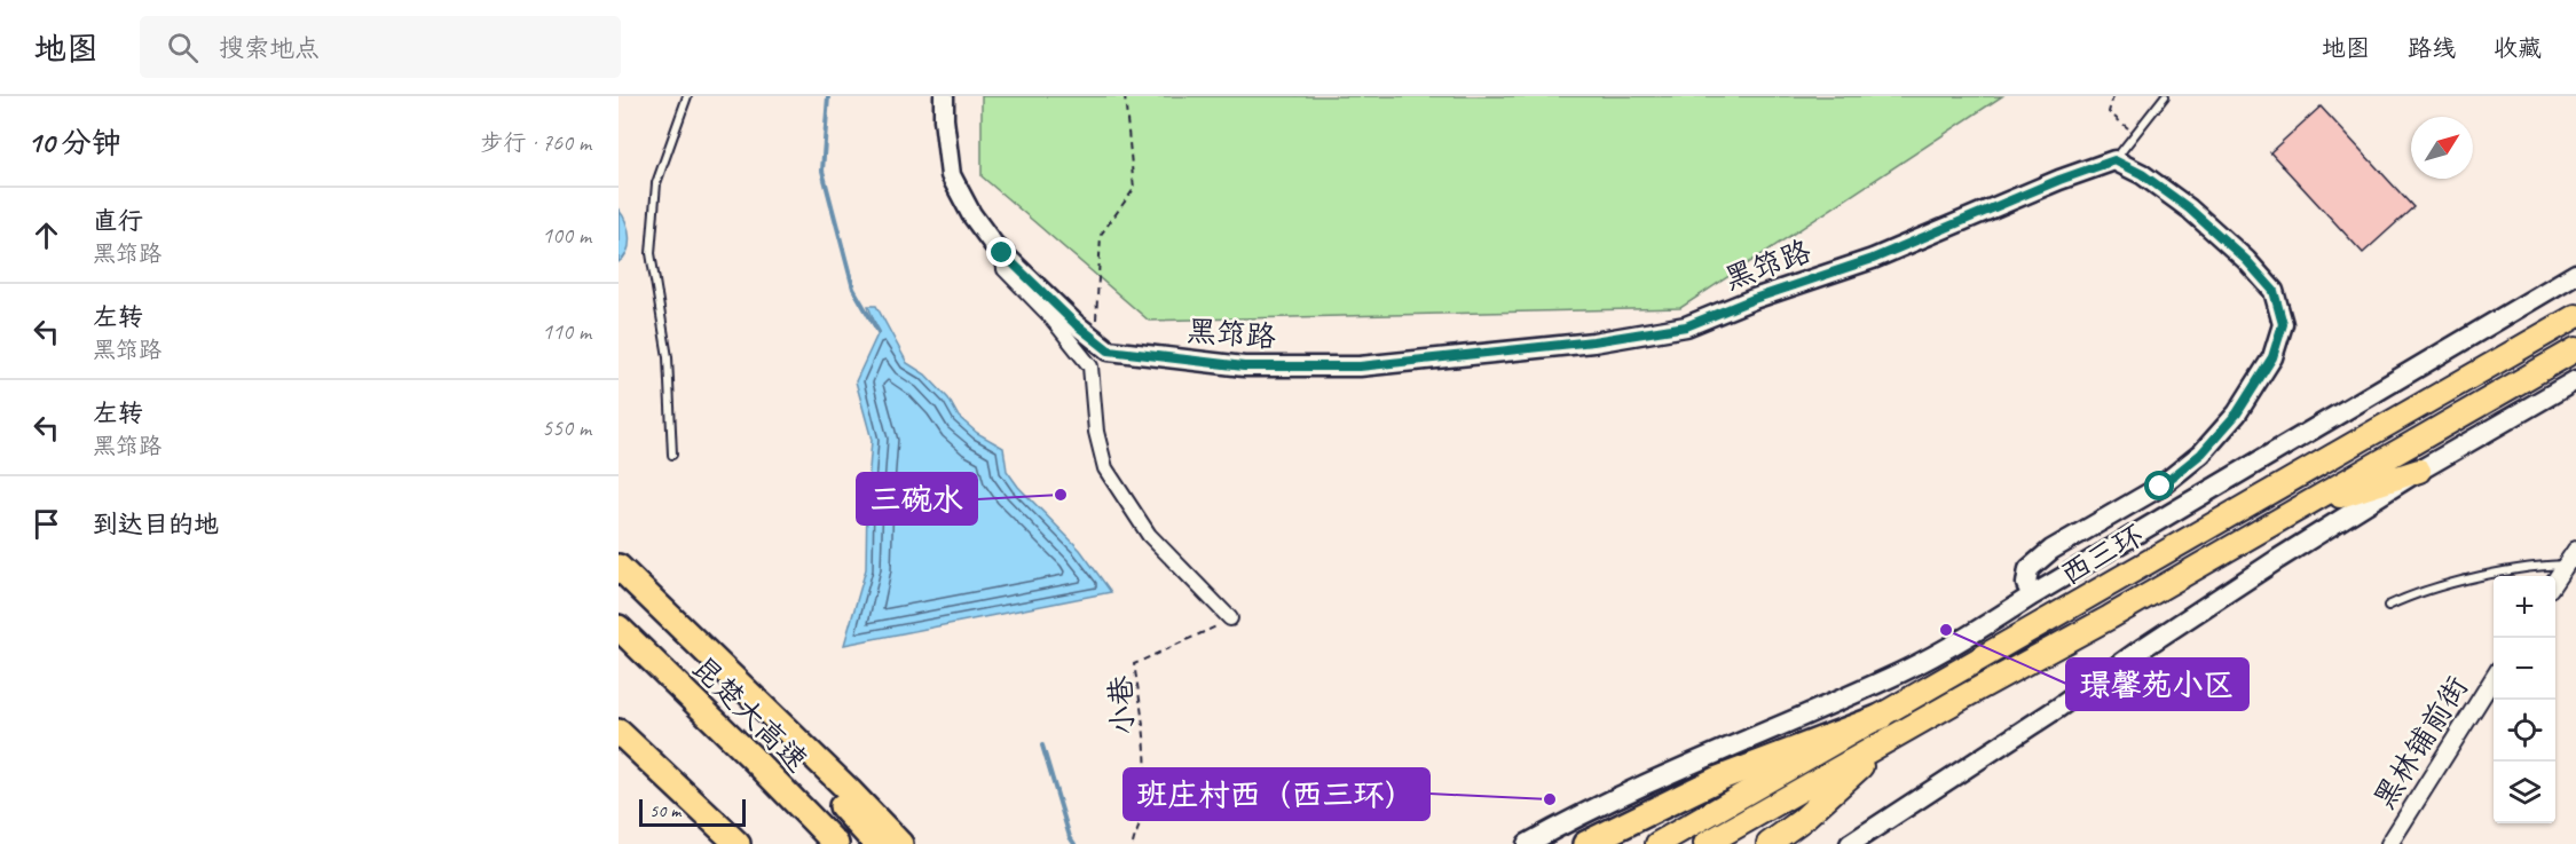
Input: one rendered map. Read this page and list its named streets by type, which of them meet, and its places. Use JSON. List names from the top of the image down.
{
  "streets": {
    "highway": ["西三环", "昆楚大高速"],
    "main road": ["黑筇路"],
    "street": ["黑林铺前街"],
    "path": ["小巷"]
  },
  "places": ["三碗水", "璟馨苑小区", "班庄村西（西三环）"],
  "scale_bar": "50 m",
  "north": "top right",
  "page": {
    "header": "地图",
    "search": "搜索地点",
    "nav": ["地图", "路线", "收藏"],
    "heading": ["10 分钟", "步行 · 760 m"],
    "list": [
      ["直行", "黑筇路", "100 m"],
      ["左转", "黑筇路", "110 m"],
      ["左转", "黑筇路", "550 m"],
      "到达目的地"
    ],
    "map_buttons": ["+", "−"],
    "scale": "50 m"
  }
}
